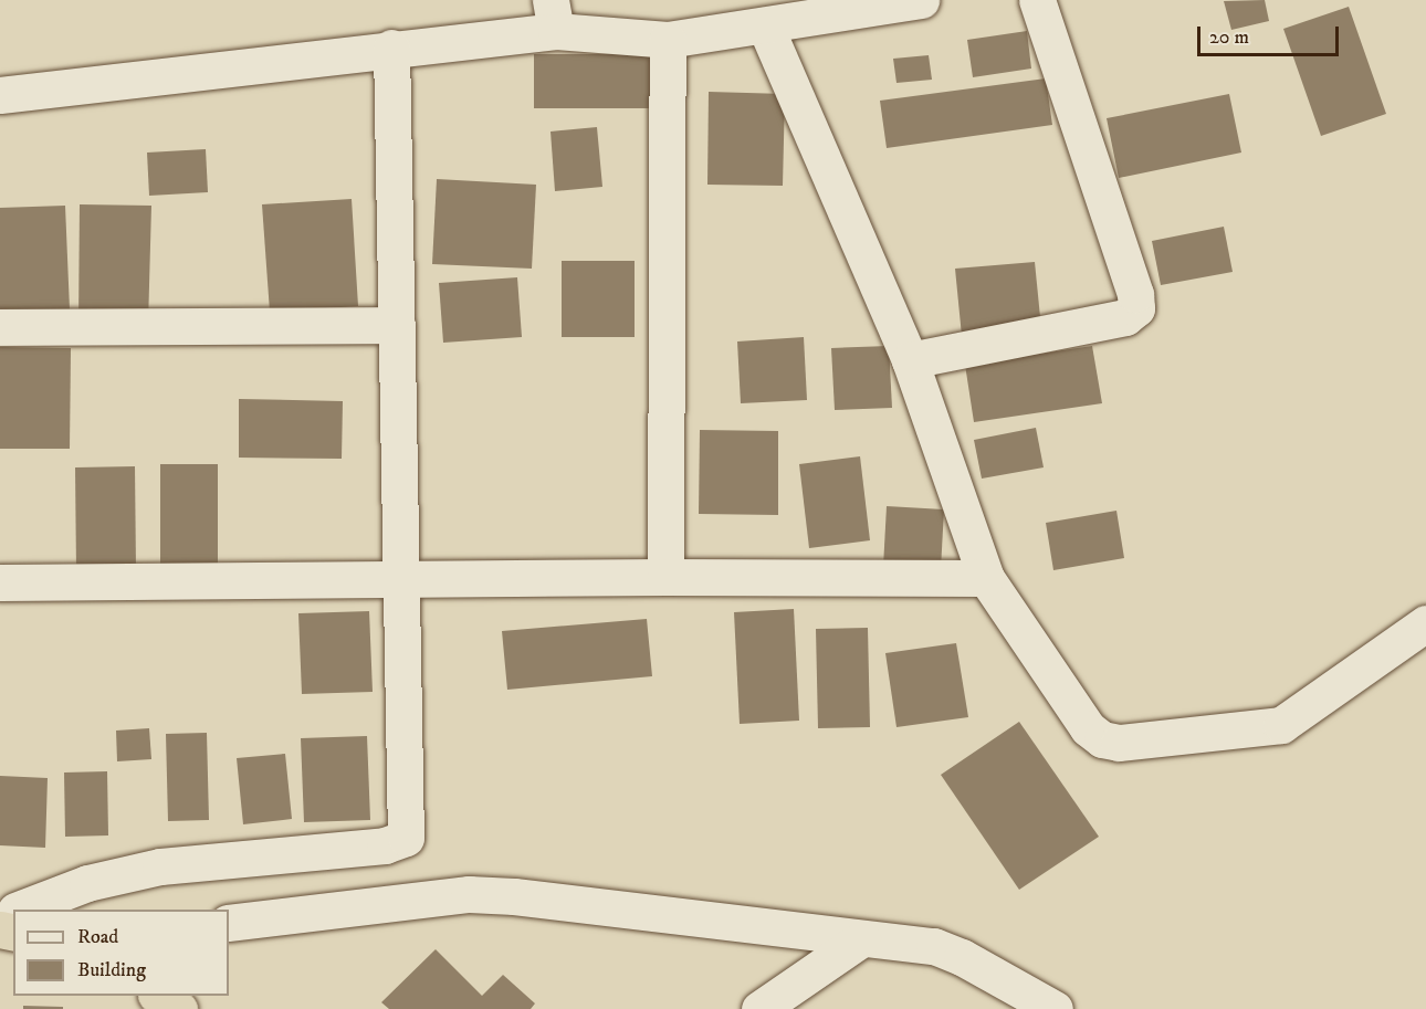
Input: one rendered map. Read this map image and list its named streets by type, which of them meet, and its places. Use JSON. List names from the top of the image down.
{
  "legend": ["Road", "Building"],
  "scale_bar": "20 m"
}
